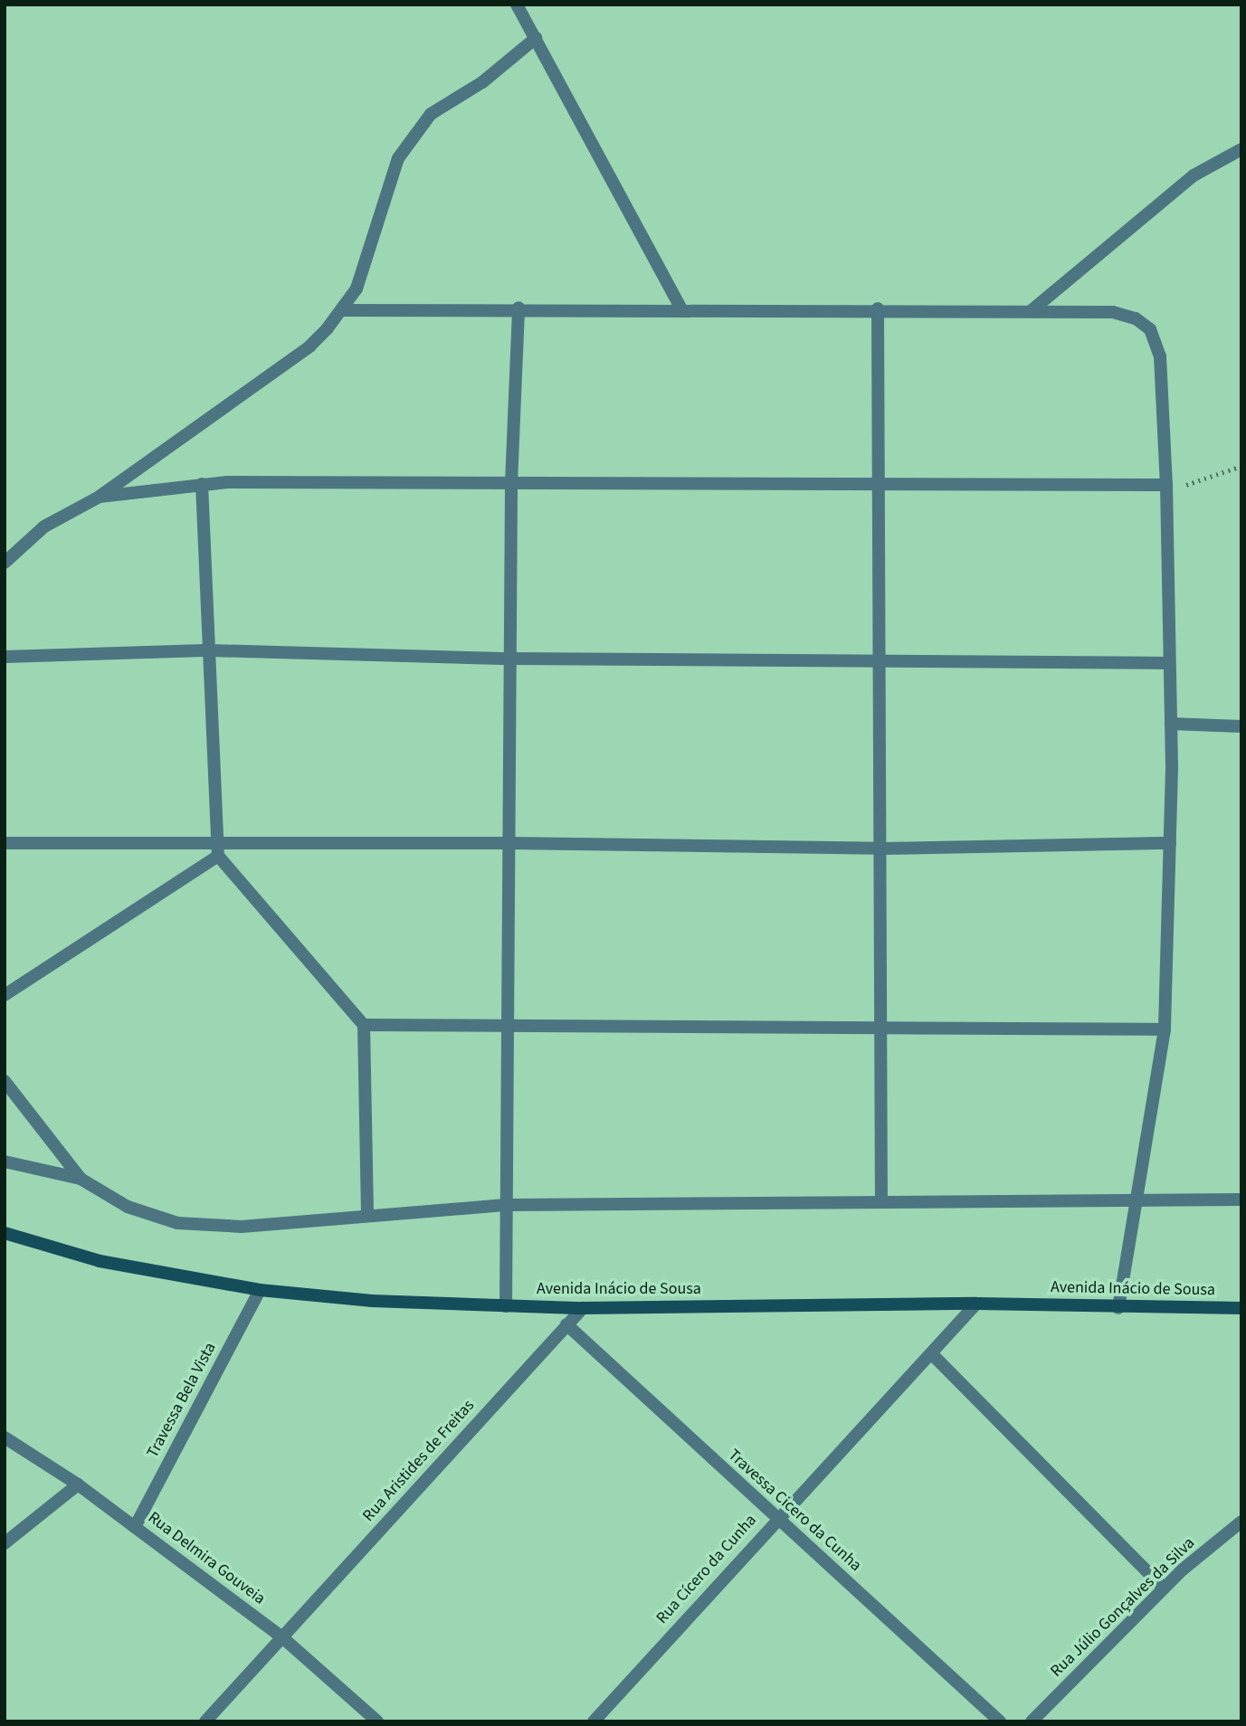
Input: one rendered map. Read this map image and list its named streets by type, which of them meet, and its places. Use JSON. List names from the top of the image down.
{
  "streets": {
    "main road": ["Avenida Inácio de Sousa"],
    "street": [
      "Travessa Bela Vista",
      "Rua Aristides de Freitas",
      "Travessa Cicero da Cunha",
      "Rua Delmira Gouveia",
      "Rua Cícero da Cunha",
      "Rua Júlio Gonçalves da Silva"
    ]
  },
  "crossings": [
    ["Avenida Inácio de Sousa", "Travessa Bela Vista"],
    ["Avenida Inácio de Sousa", "Rua Aristides de Freitas"],
    ["Avenida Inácio de Sousa", "Rua Cícero da Cunha"],
    ["Travessa Bela Vista", "Rua Delmira Gouveia"],
    ["Rua Aristides de Freitas", "Travessa Cicero da Cunha"],
    ["Rua Aristides de Freitas", "Rua Delmira Gouveia"],
    ["Travessa Cicero da Cunha", "Rua Cícero da Cunha"]
  ]
}
